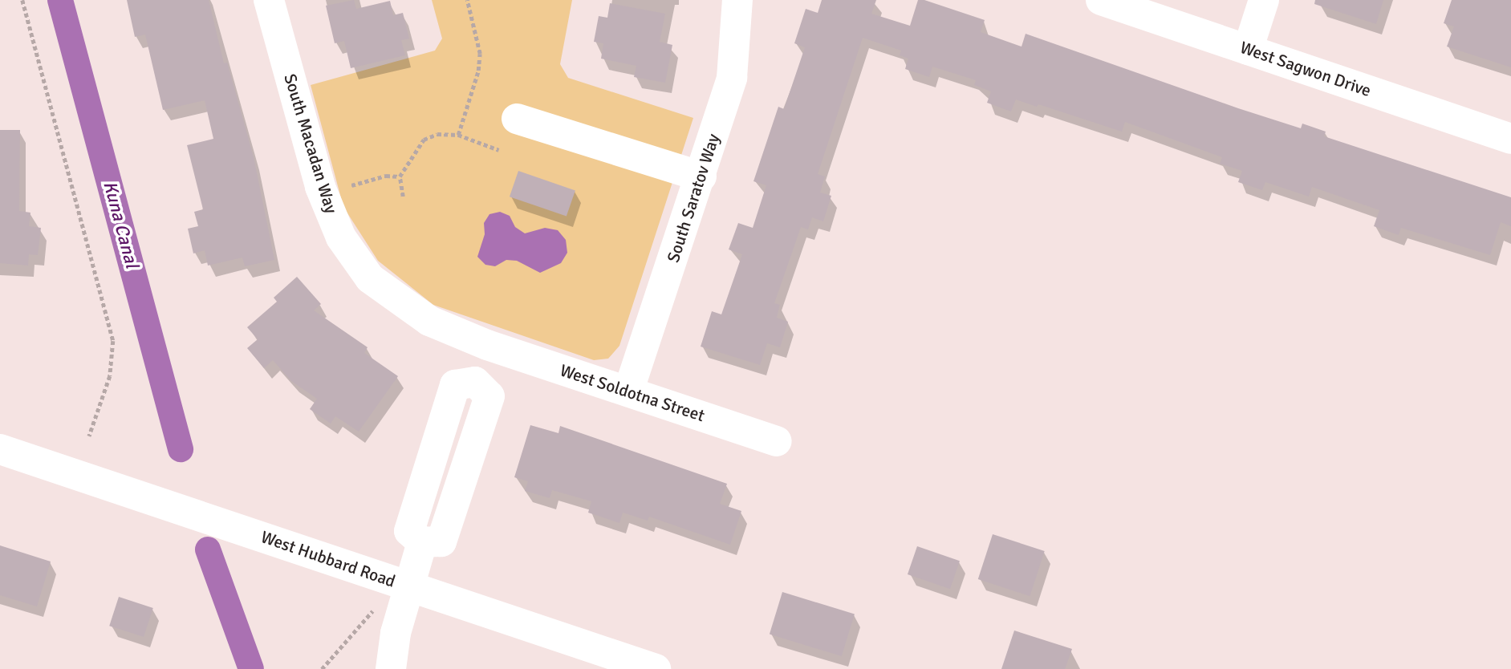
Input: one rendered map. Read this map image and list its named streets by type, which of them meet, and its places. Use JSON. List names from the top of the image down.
{
  "streets": {
    "street": [
      "West Sagwon Drive",
      "South Macadan Way",
      "South Saratov Way",
      "West Soldotna Street",
      "West Hubbard Road"
    ]
  },
  "crossings": [
    ["South Macadan Way", "West Soldotna Street"],
    ["South Saratov Way", "West Soldotna Street"]
  ],
  "water": ["Kuna Canal"]
}
